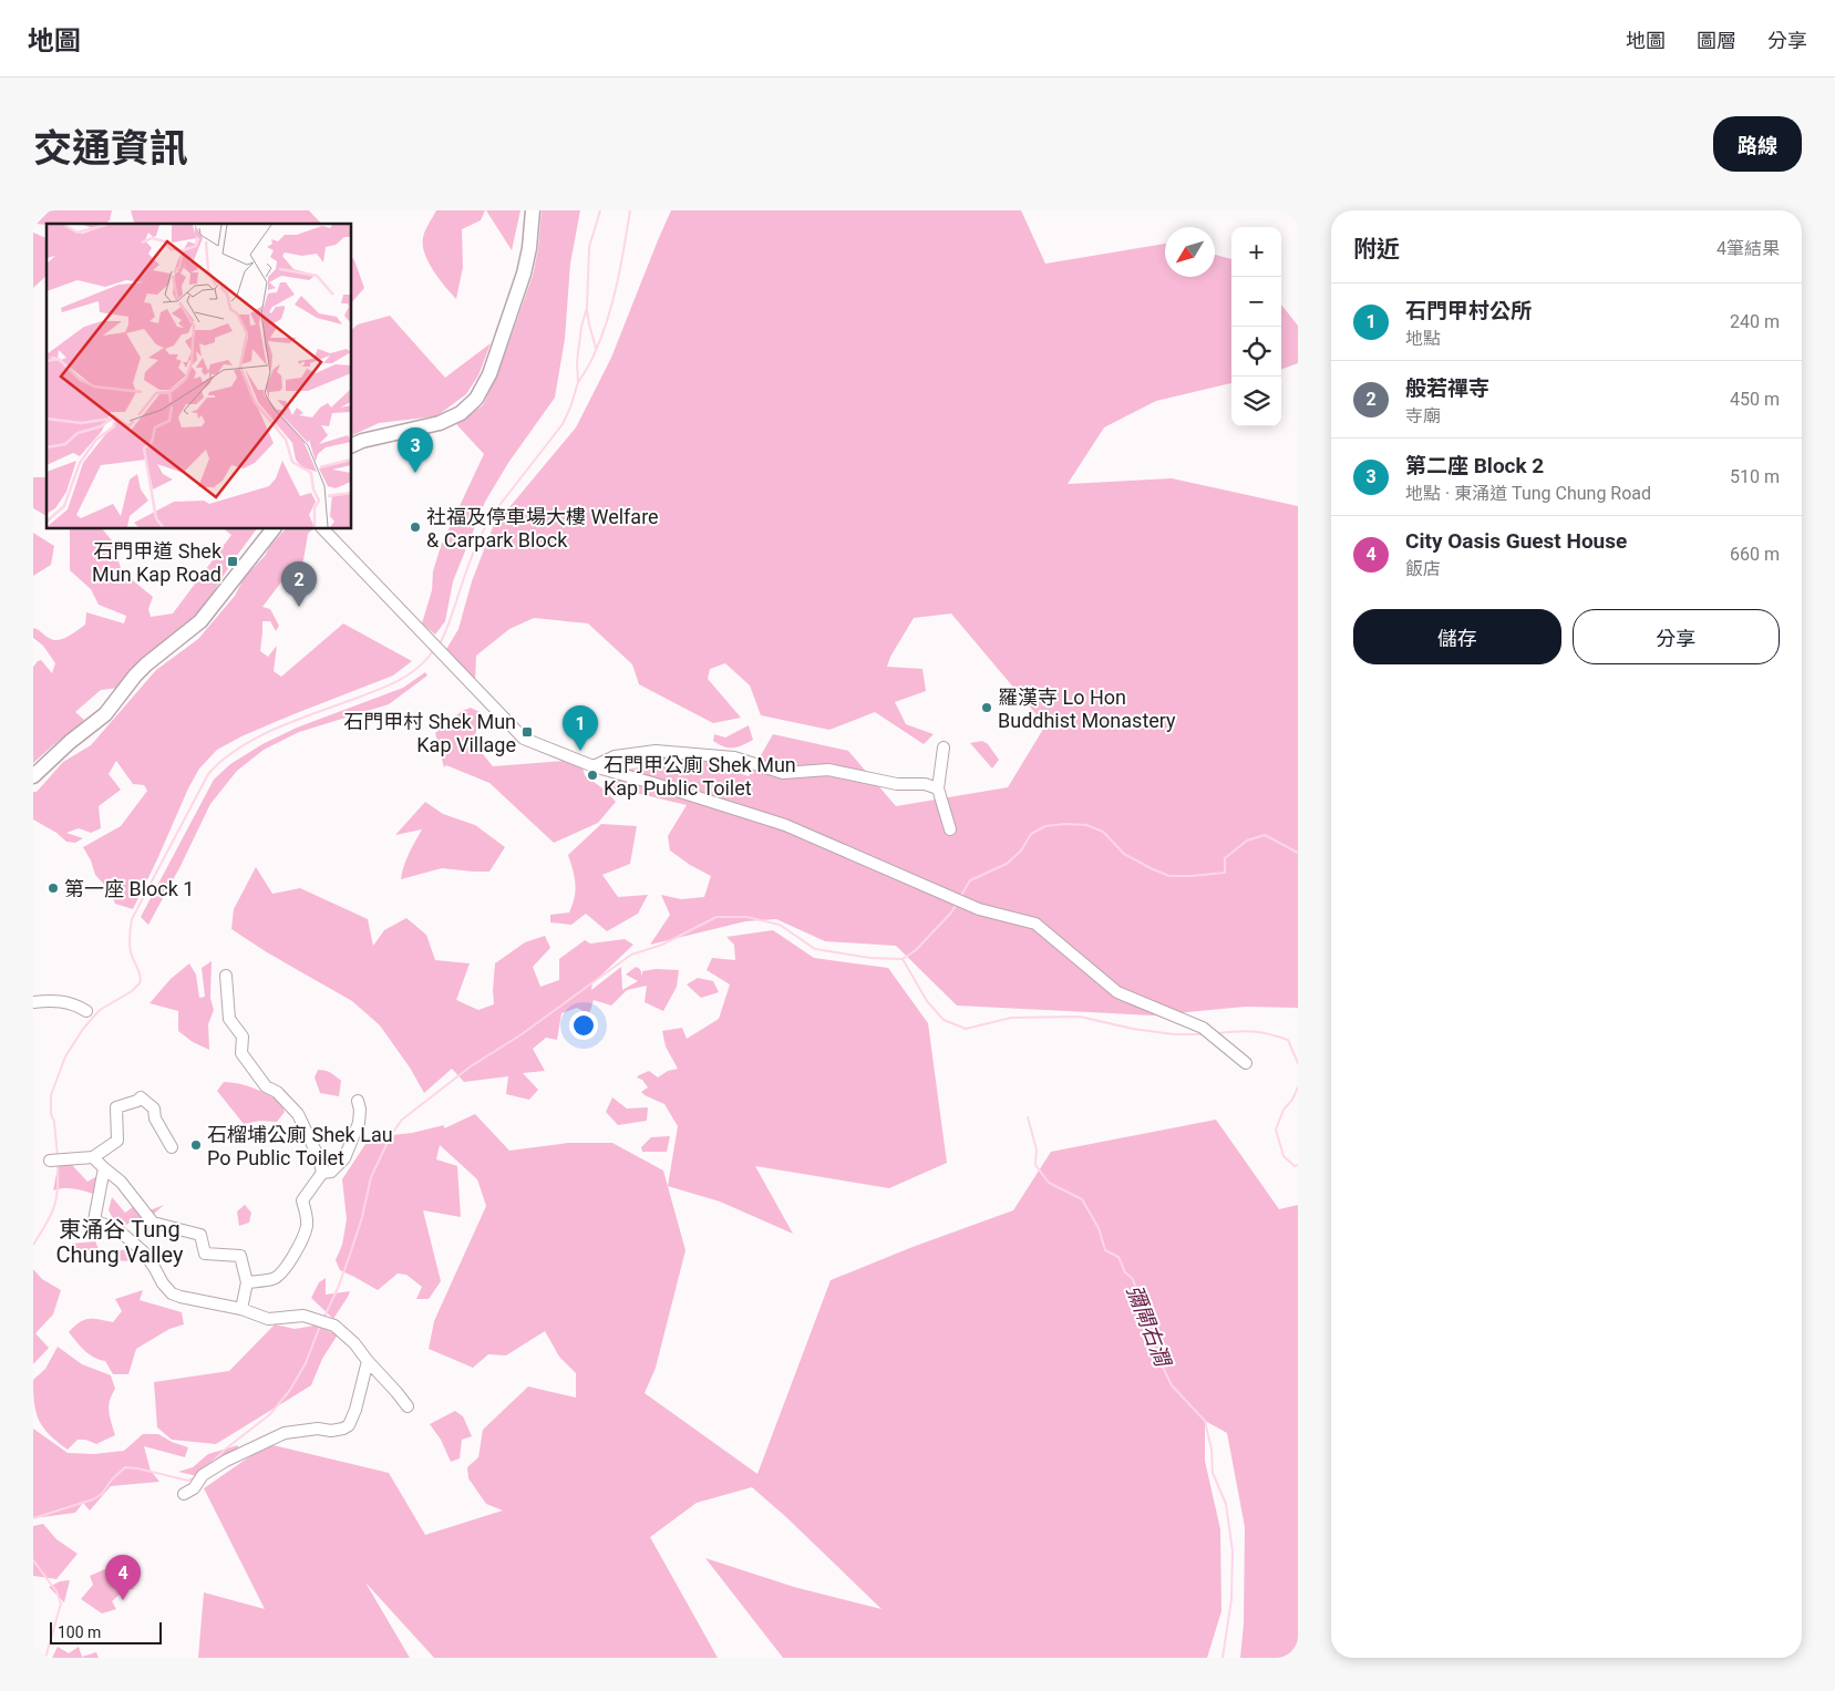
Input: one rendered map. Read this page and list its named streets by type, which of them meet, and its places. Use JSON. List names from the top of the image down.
{
  "districts": ["東涌谷 Tung Chung Valley"],
  "water": ["彌閘右澗"],
  "places": {
    "other": [
      "社福及停車場大樓 Welfare & Carpark Block",
      "羅漢寺 Lo Hon Buddhist Monastery",
      "石門甲公廁 Shek Mun Kap Public Toilet",
      "第一座 Block 1",
      "石榴埔公廁 Shek Lau Po Public Toilet"
    ],
    "transit": ["石門甲道 Shek Mun Kap Road", "石門甲村 Shek Mun Kap Village"]
  },
  "scale_bar": "100 m",
  "north": "bottom left",
  "page": {
    "header": "地圖",
    "nav": ["地圖", "圖層", "分享"],
    "title": "交通資訊",
    "buttons": [
      "路線",
      ["儲存", "分享"]
    ],
    "heading": ["附近", "4筆結果"],
    "map_buttons": ["+", "−"],
    "list": [
      {
        "mark": "1",
        "name": "石門甲村公所",
        "note": "地點",
        "value": "240 m"
      },
      {
        "mark": "2",
        "name": "般若禪寺",
        "note": "寺廟",
        "value": "450 m"
      },
      {
        "mark": "3",
        "name": "第二座 Block 2",
        "note": "地點 · 東涌道 Tung Chung Road",
        "value": "510 m"
      },
      {
        "mark": "4",
        "name": "City Oasis Guest House",
        "note": "飯店",
        "value": "660 m"
      }
    ],
    "pins": [
      "3",
      "2",
      "1",
      "4"
    ],
    "scale": "100 m"
  }
}
